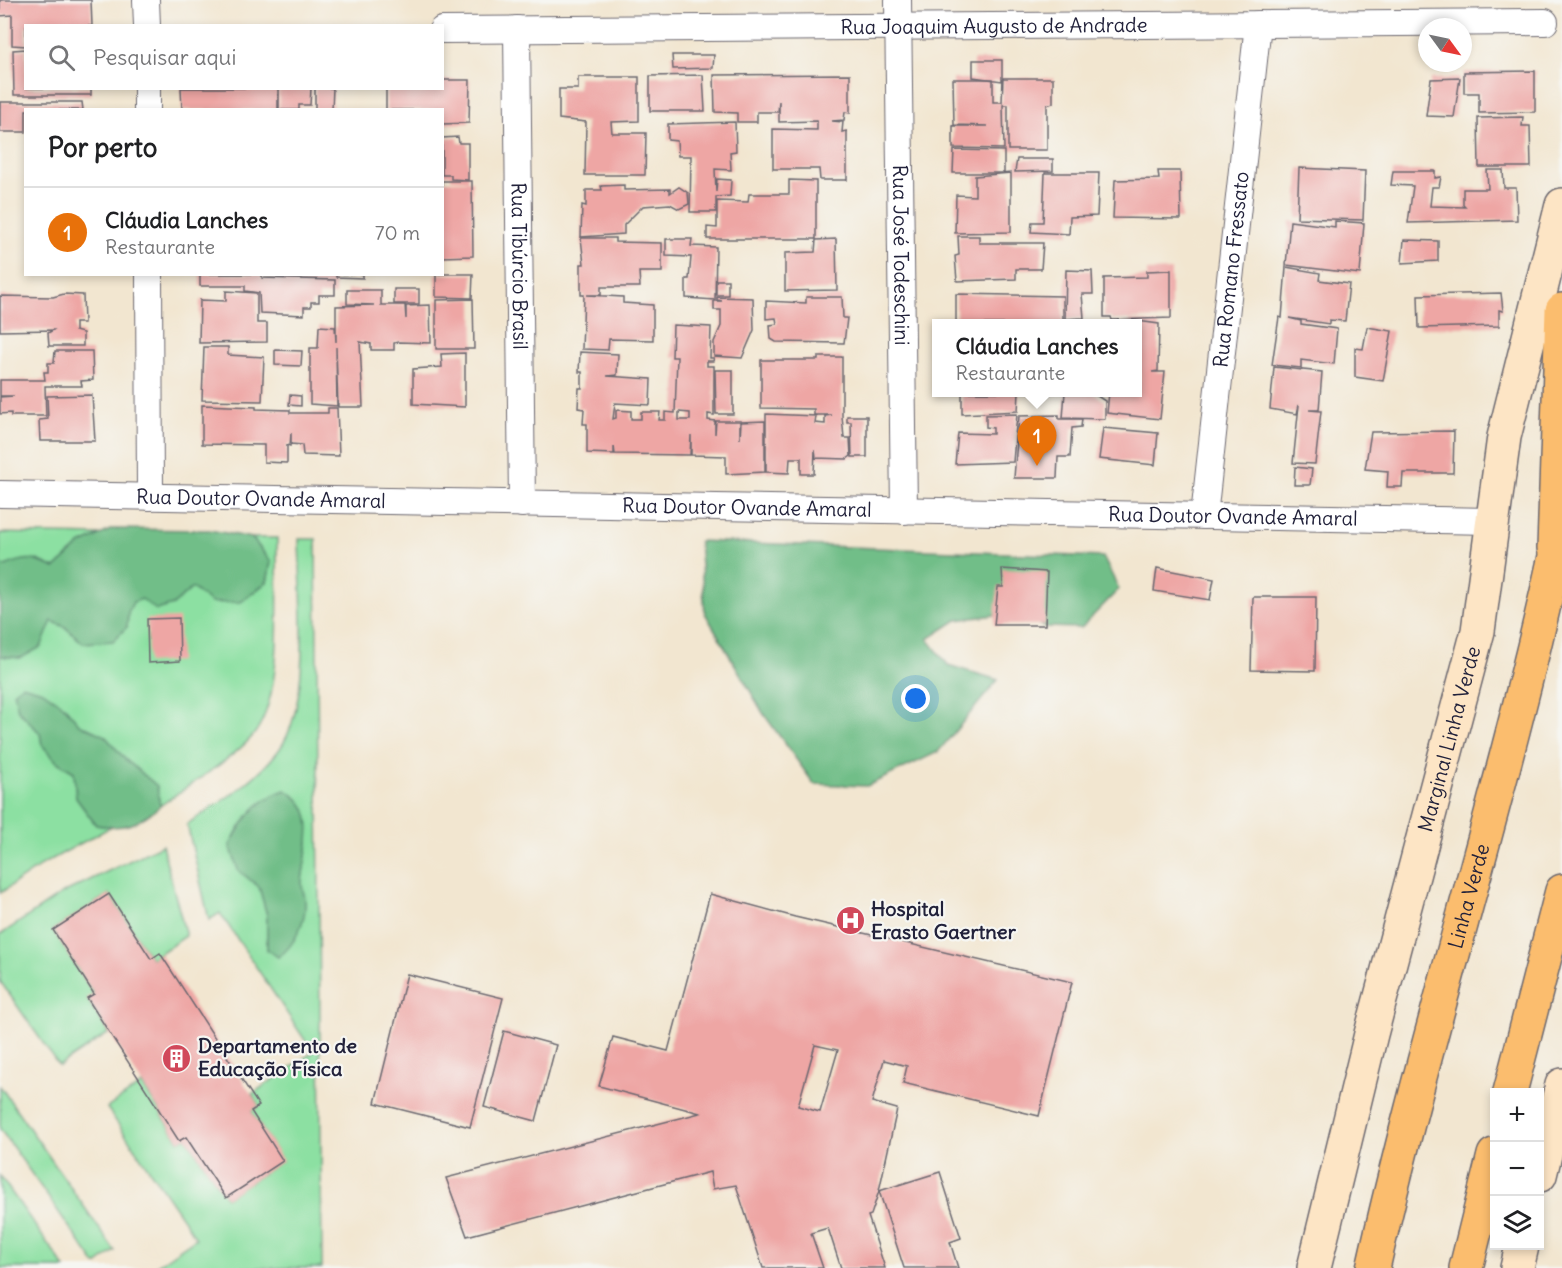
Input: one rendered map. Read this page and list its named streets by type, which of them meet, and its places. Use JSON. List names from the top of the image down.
{
  "streets": {
    "highway": ["Linha Verde"],
    "main road": ["Marginal Linha Verde"],
    "street": [
      "Rua Joaquim Augusto de Andrade",
      "Rua José Todeschini",
      "Rua Tibúrcio Brasil",
      "Rua Romano Fressato",
      "Rua Doutor Ovande Amaral"
    ]
  },
  "crossings": [
    ["Rua Joaquim Augusto de Andrade", "Rua José Todeschini"],
    ["Rua Joaquim Augusto de Andrade", "Rua Tibúrcio Brasil"],
    ["Rua Joaquim Augusto de Andrade", "Rua Romano Fressato"],
    ["Rua José Todeschini", "Rua Doutor Ovande Amaral"],
    ["Rua Tibúrcio Brasil", "Rua Doutor Ovande Amaral"],
    ["Rua Romano Fressato", "Rua Doutor Ovande Amaral"],
    ["Rua Doutor Ovande Amaral", "Marginal Linha Verde"]
  ],
  "places": {
    "hospital": ["Hospital Erasto Gaertner"],
    "building": ["Departamento de Educação Física"]
  },
  "north": "bottom right",
  "page": {
    "search": "Pesquisar aqui",
    "heading": "Por perto",
    "list": [
      {
        "mark": "1",
        "name": "Cláudia Lanches",
        "note": "Restaurante",
        "value": "70 m"
      }
    ],
    "popup": ["Cláudia Lanches", "Restaurante"],
    "pins": "1",
    "map_buttons": ["+", "−"]
  }
}
